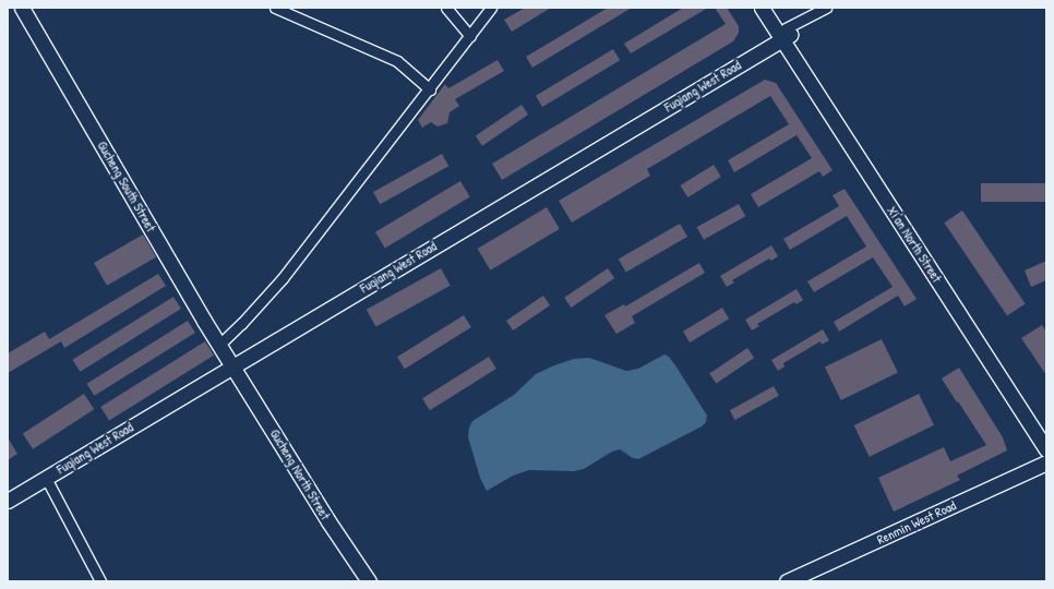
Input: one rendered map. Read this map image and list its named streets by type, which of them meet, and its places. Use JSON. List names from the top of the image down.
{
  "streets": {
    "street": [
      "Fuqiang West Road",
      "Gucheng South Street",
      "Xi'an North Street",
      "Gucheng North Street",
      "Renmin West Road"
    ]
  },
  "crossings": [
    ["Fuqiang West Road", "Gucheng South Street"],
    ["Fuqiang West Road", "Xi'an North Street"],
    ["Fuqiang West Road", "Gucheng North Street"],
    ["Gucheng South Street", "Gucheng North Street"]
  ]
}
